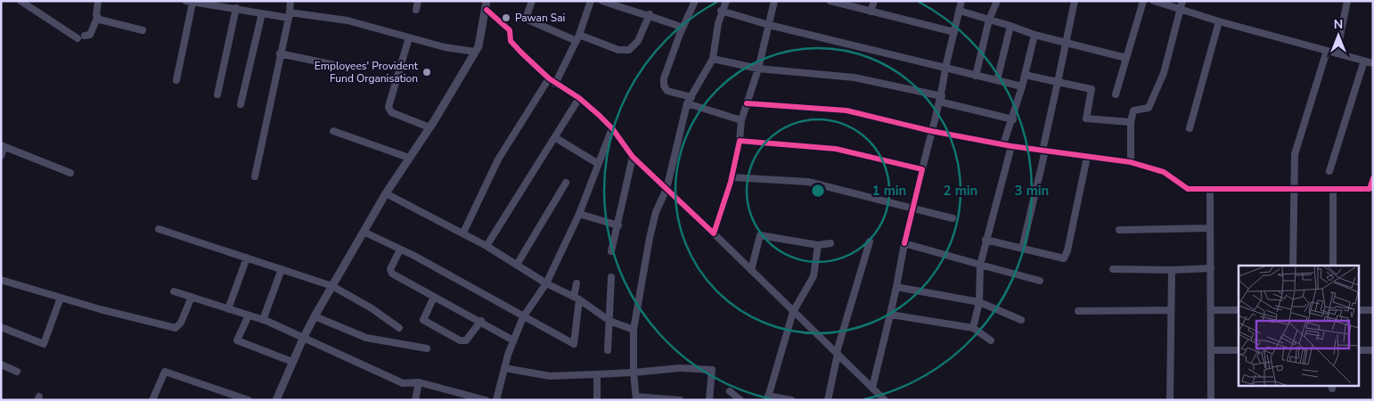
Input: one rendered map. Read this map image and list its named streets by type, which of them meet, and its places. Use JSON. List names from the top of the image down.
{
  "places": ["Pawan Sai", "Employees' Provident Fund Organisation"],
  "north": "top",
  "rings": ["1 min", "2 min", "3 min"]
}
